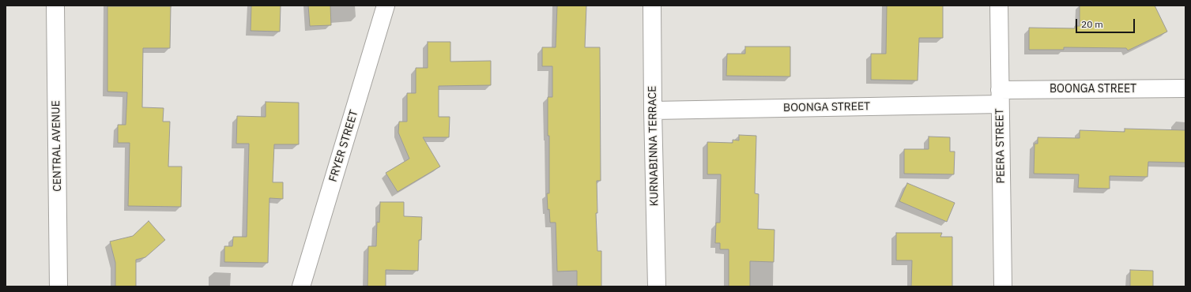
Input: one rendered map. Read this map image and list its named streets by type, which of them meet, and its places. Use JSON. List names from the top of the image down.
{
  "streets": {
    "street": [
      "BOONGA STREET",
      "CENTRAL AVENUE",
      "FRYER STREET",
      "KURNABINNA TERRACE",
      "PEERA STREET"
    ]
  },
  "crossings": [
    ["BOONGA STREET", "KURNABINNA TERRACE"],
    ["BOONGA STREET", "PEERA STREET"]
  ],
  "scale_bar": "20 m"
}
